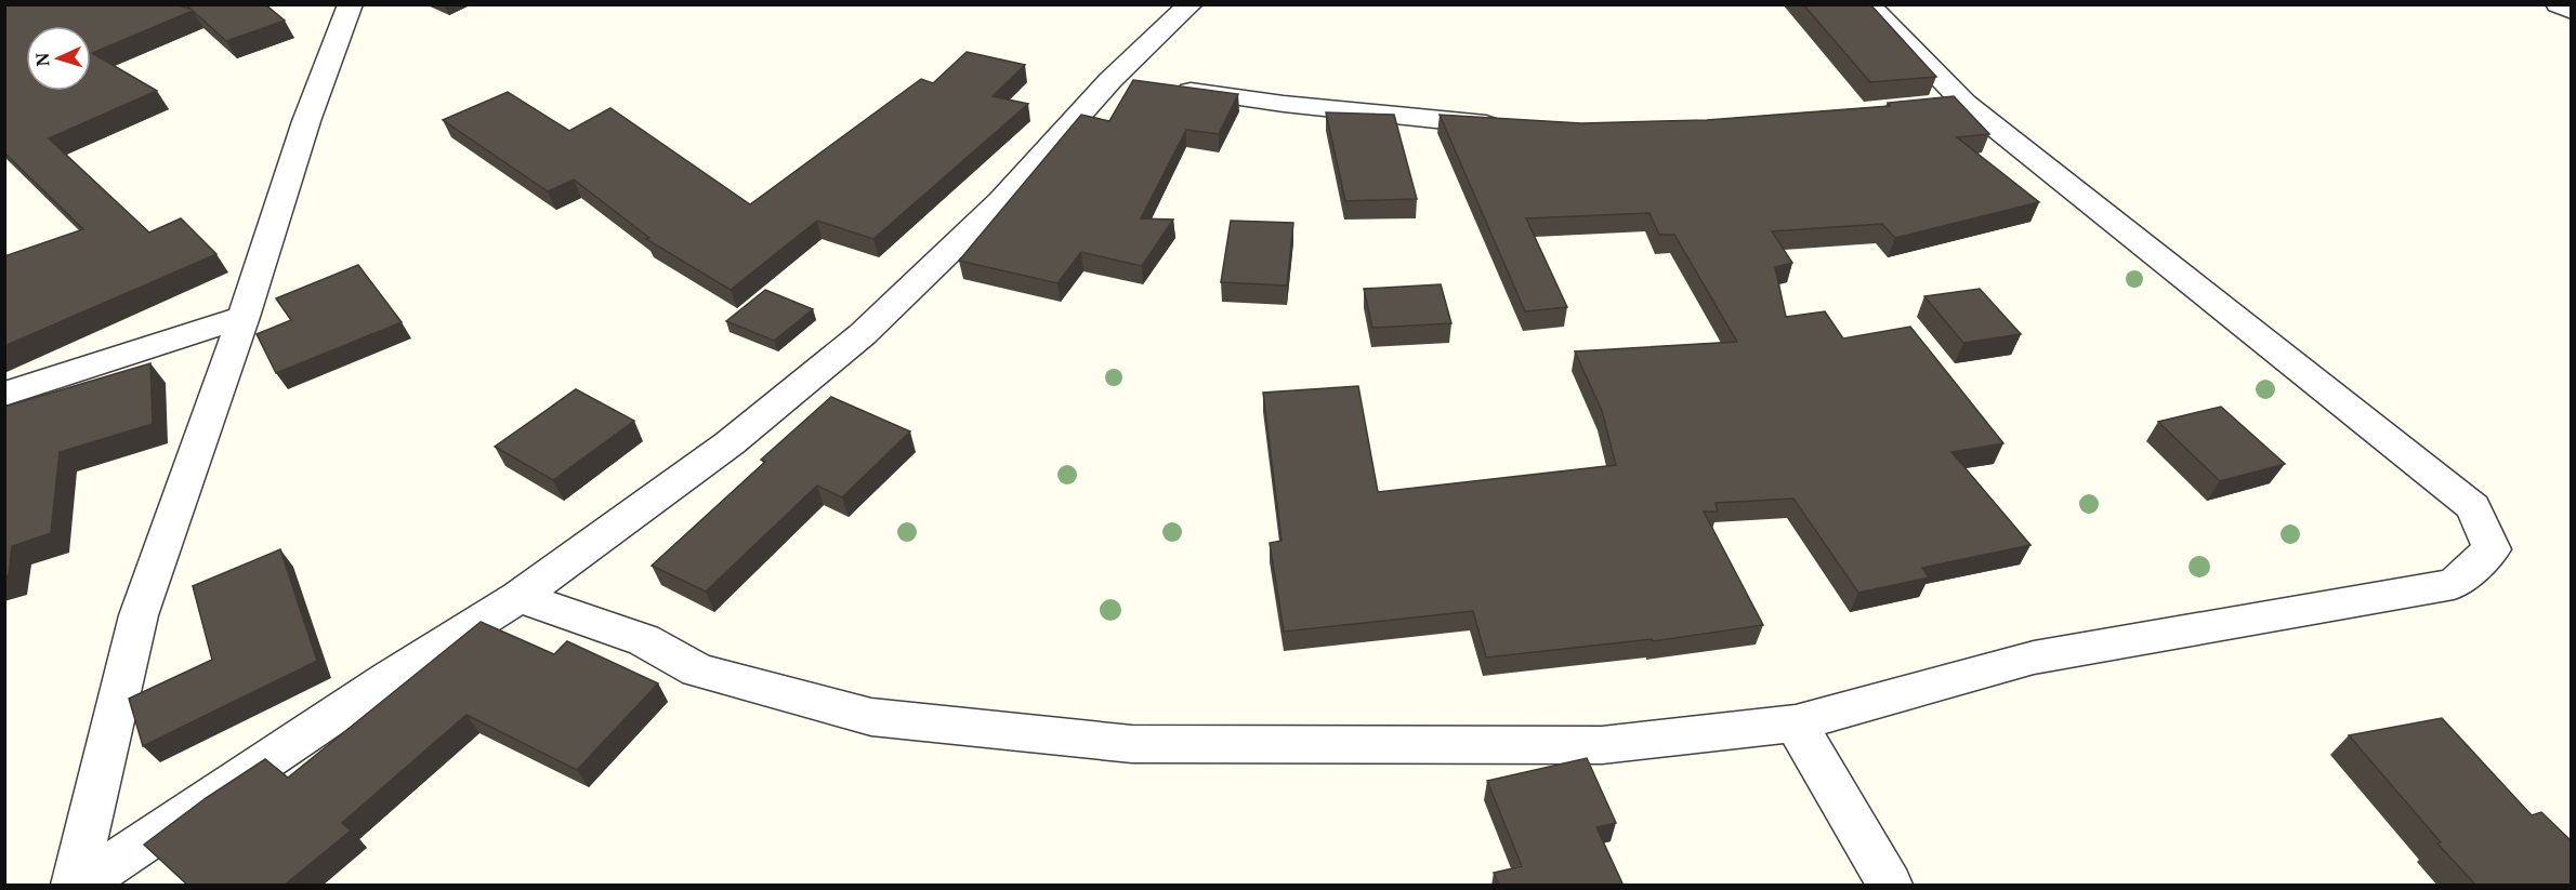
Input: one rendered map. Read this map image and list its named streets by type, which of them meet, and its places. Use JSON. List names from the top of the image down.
{
  "north": "left"
}
